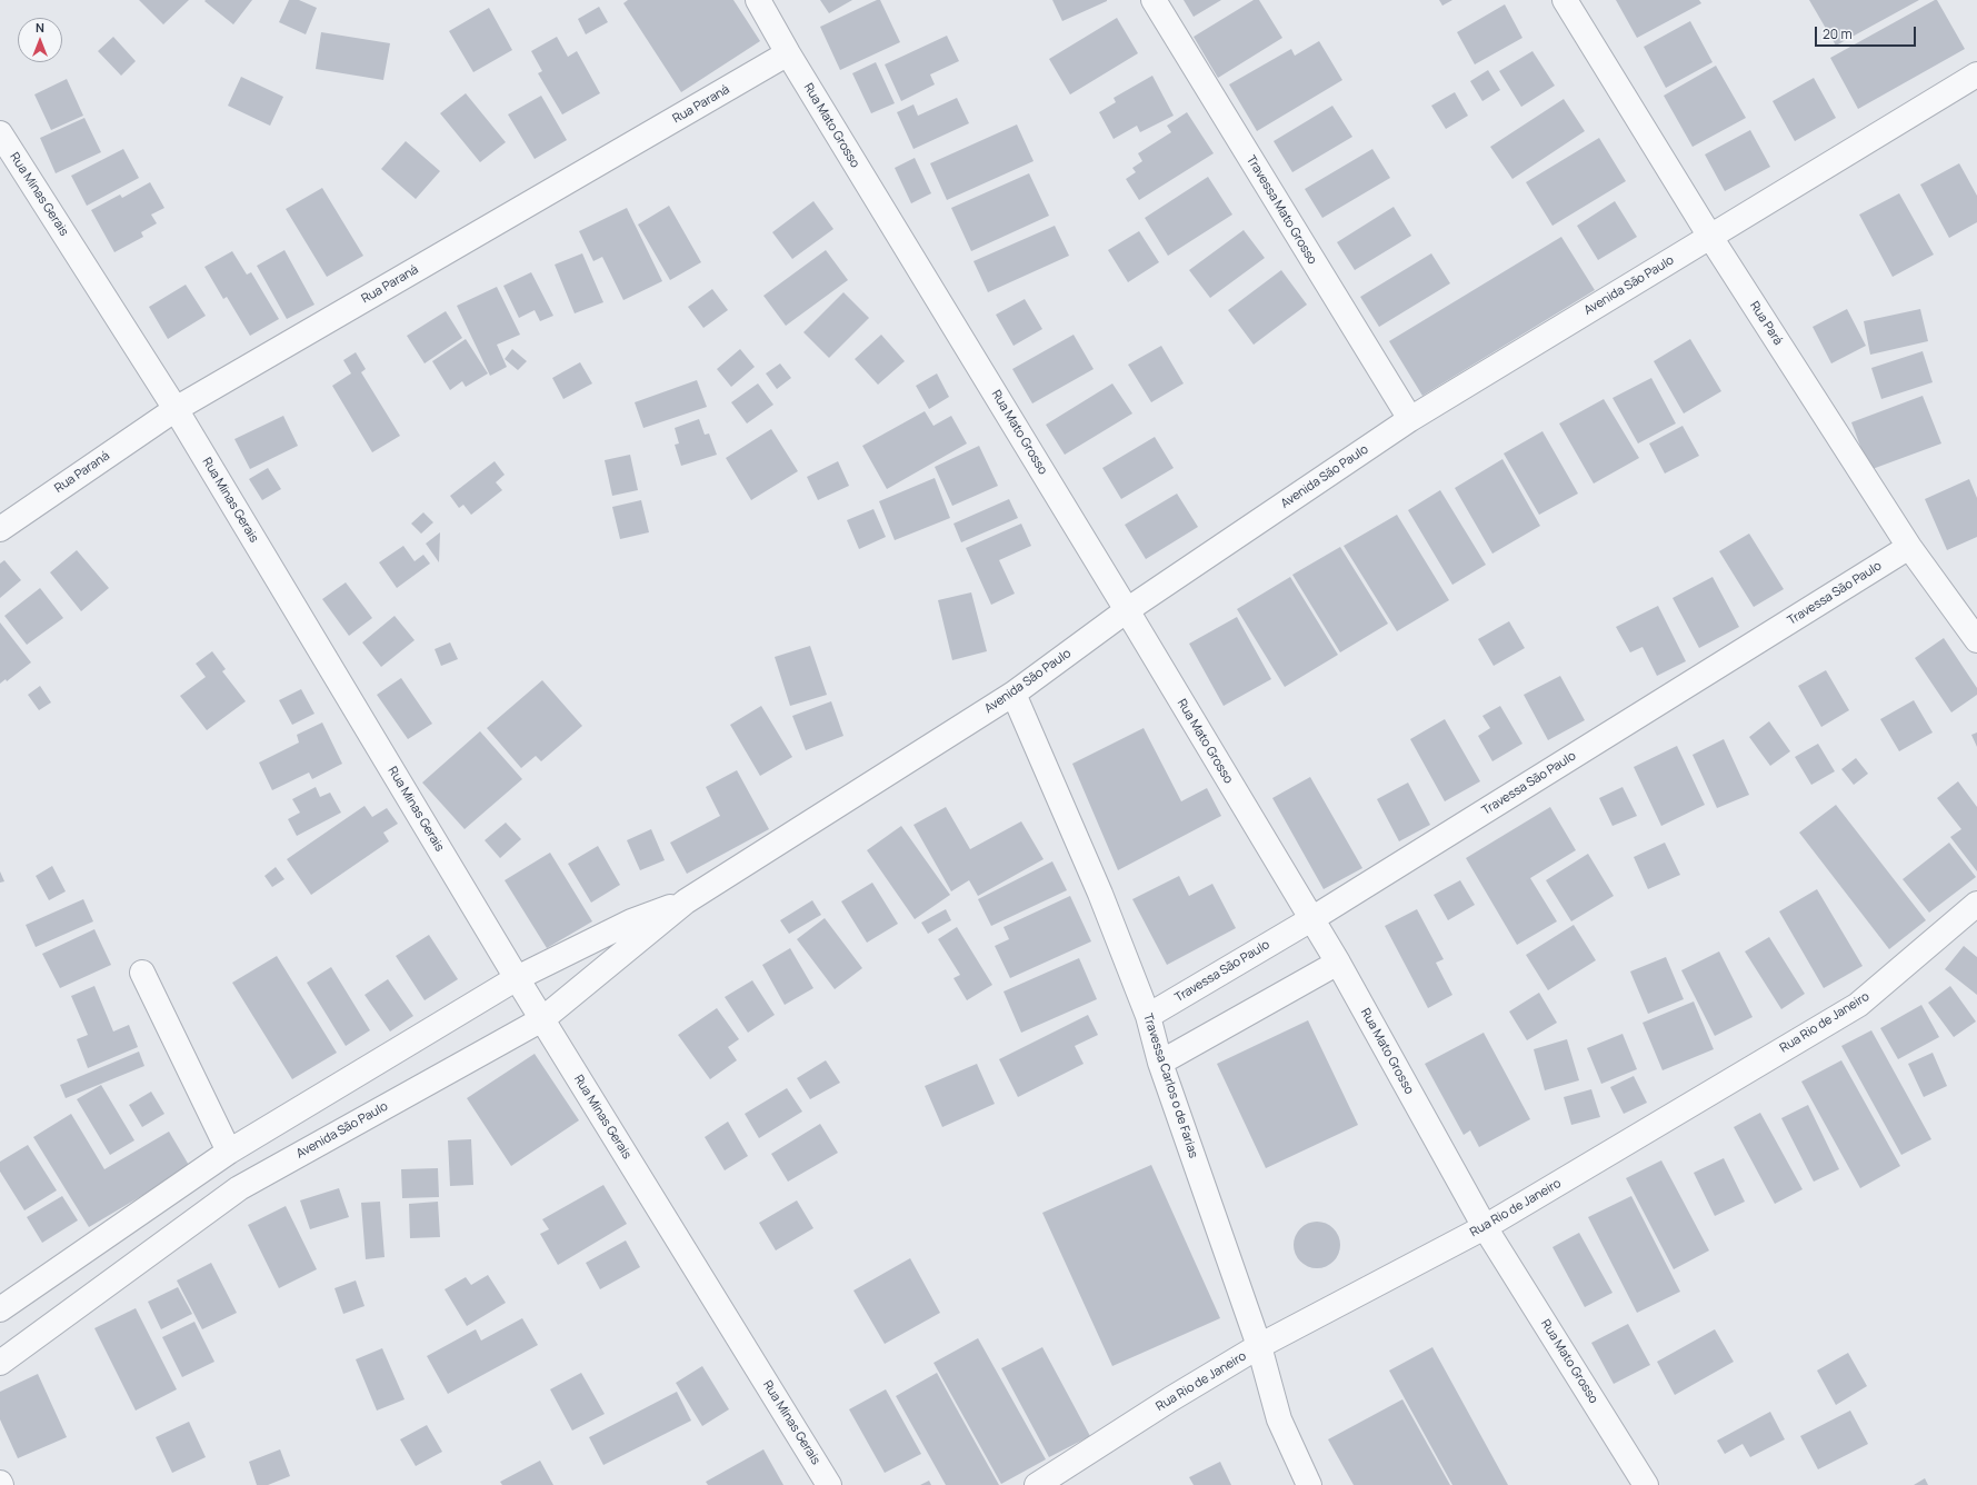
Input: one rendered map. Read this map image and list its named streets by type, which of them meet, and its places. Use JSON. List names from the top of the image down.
{
  "streets": {
    "street": [
      "Rua Paraná",
      "Rua Mato Grosso",
      "Rua Minas Gerais",
      "Travessa Mato Grosso",
      "Avenida São Paulo",
      "Rua Pará",
      "Travessa São Paulo",
      "Rua Rio de Janeiro",
      "Travessa Carlos o de Farias"
    ]
  },
  "crossings": [
    ["Rua Paraná", "Rua Mato Grosso"],
    ["Rua Paraná", "Rua Minas Gerais"],
    ["Rua Mato Grosso", "Avenida São Paulo"],
    ["Rua Mato Grosso", "Travessa São Paulo"],
    ["Rua Mato Grosso", "Rua Rio de Janeiro"],
    ["Rua Minas Gerais", "Avenida São Paulo"],
    ["Travessa Mato Grosso", "Avenida São Paulo"],
    ["Avenida São Paulo", "Rua Pará"],
    ["Avenida São Paulo", "Travessa Carlos o de Farias"],
    ["Rua Pará", "Travessa São Paulo"],
    ["Travessa São Paulo", "Travessa Carlos o de Farias"],
    ["Rua Rio de Janeiro", "Travessa Carlos o de Farias"]
  ],
  "scale_bar": "20 m",
  "north": "top"
}
